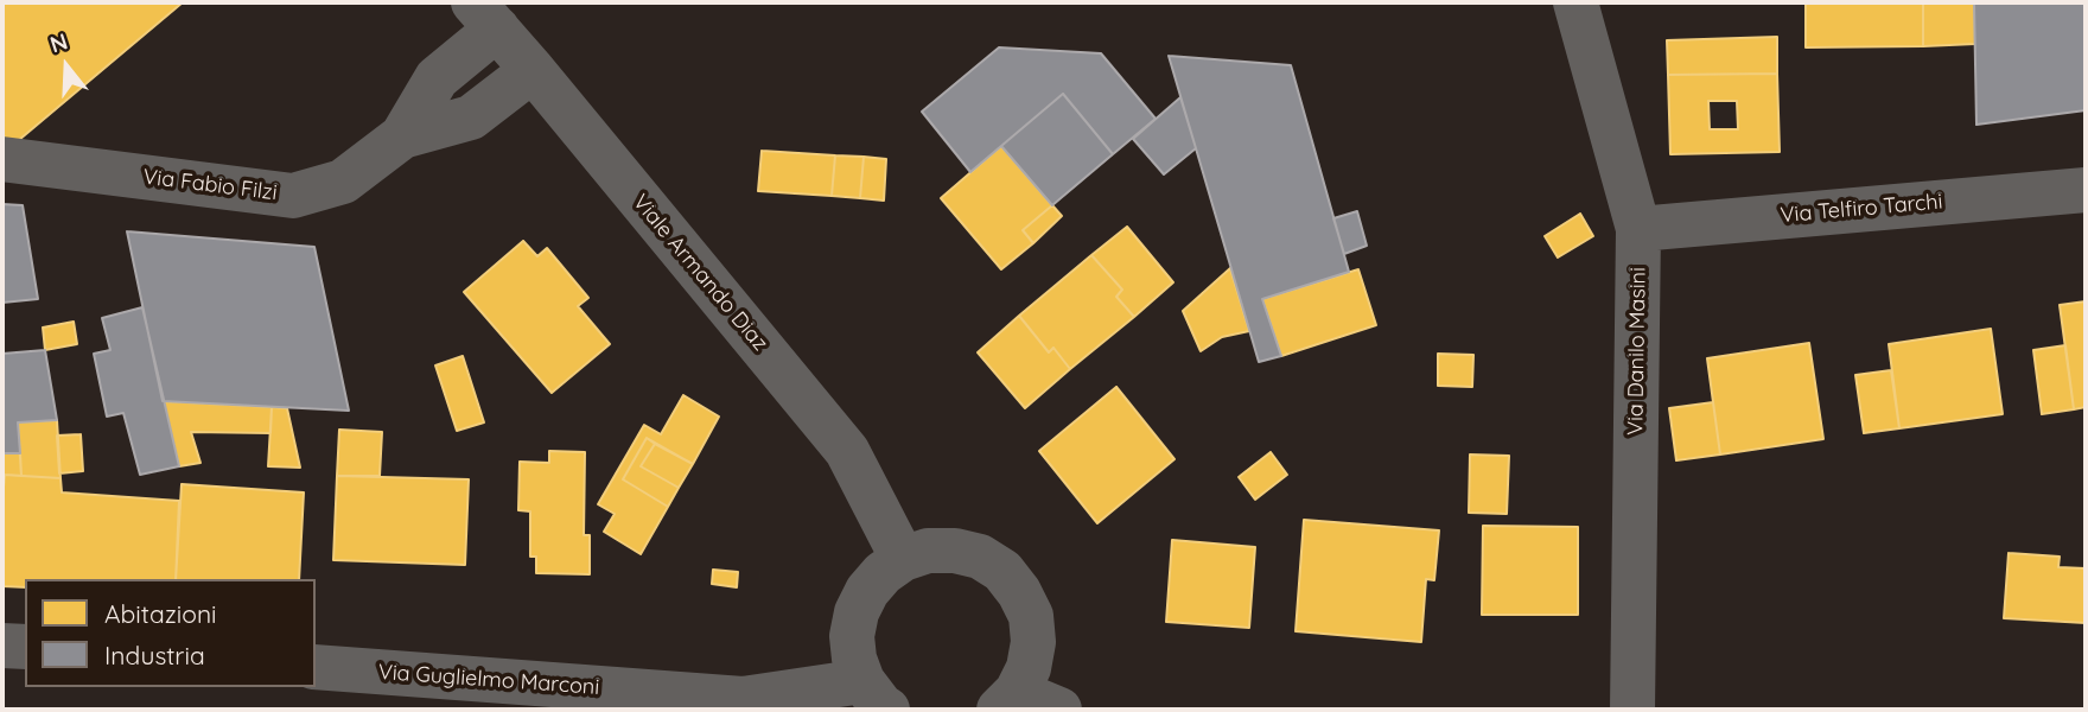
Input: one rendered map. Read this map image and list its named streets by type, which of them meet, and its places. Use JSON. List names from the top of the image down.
{
  "streets": {
    "street": [
      "Via Fabio Filzi",
      "Via Telfiro Tarchi",
      "Viale Armando Diaz",
      "Via Danilo Masini",
      "Via Guglielmo Marconi"
    ]
  },
  "crossings": [
    ["Via Fabio Filzi", "Viale Armando Diaz"],
    ["Via Telfiro Tarchi", "Via Danilo Masini"]
  ],
  "legend": ["Abitazioni", "Industria"],
  "north": "top"
}
